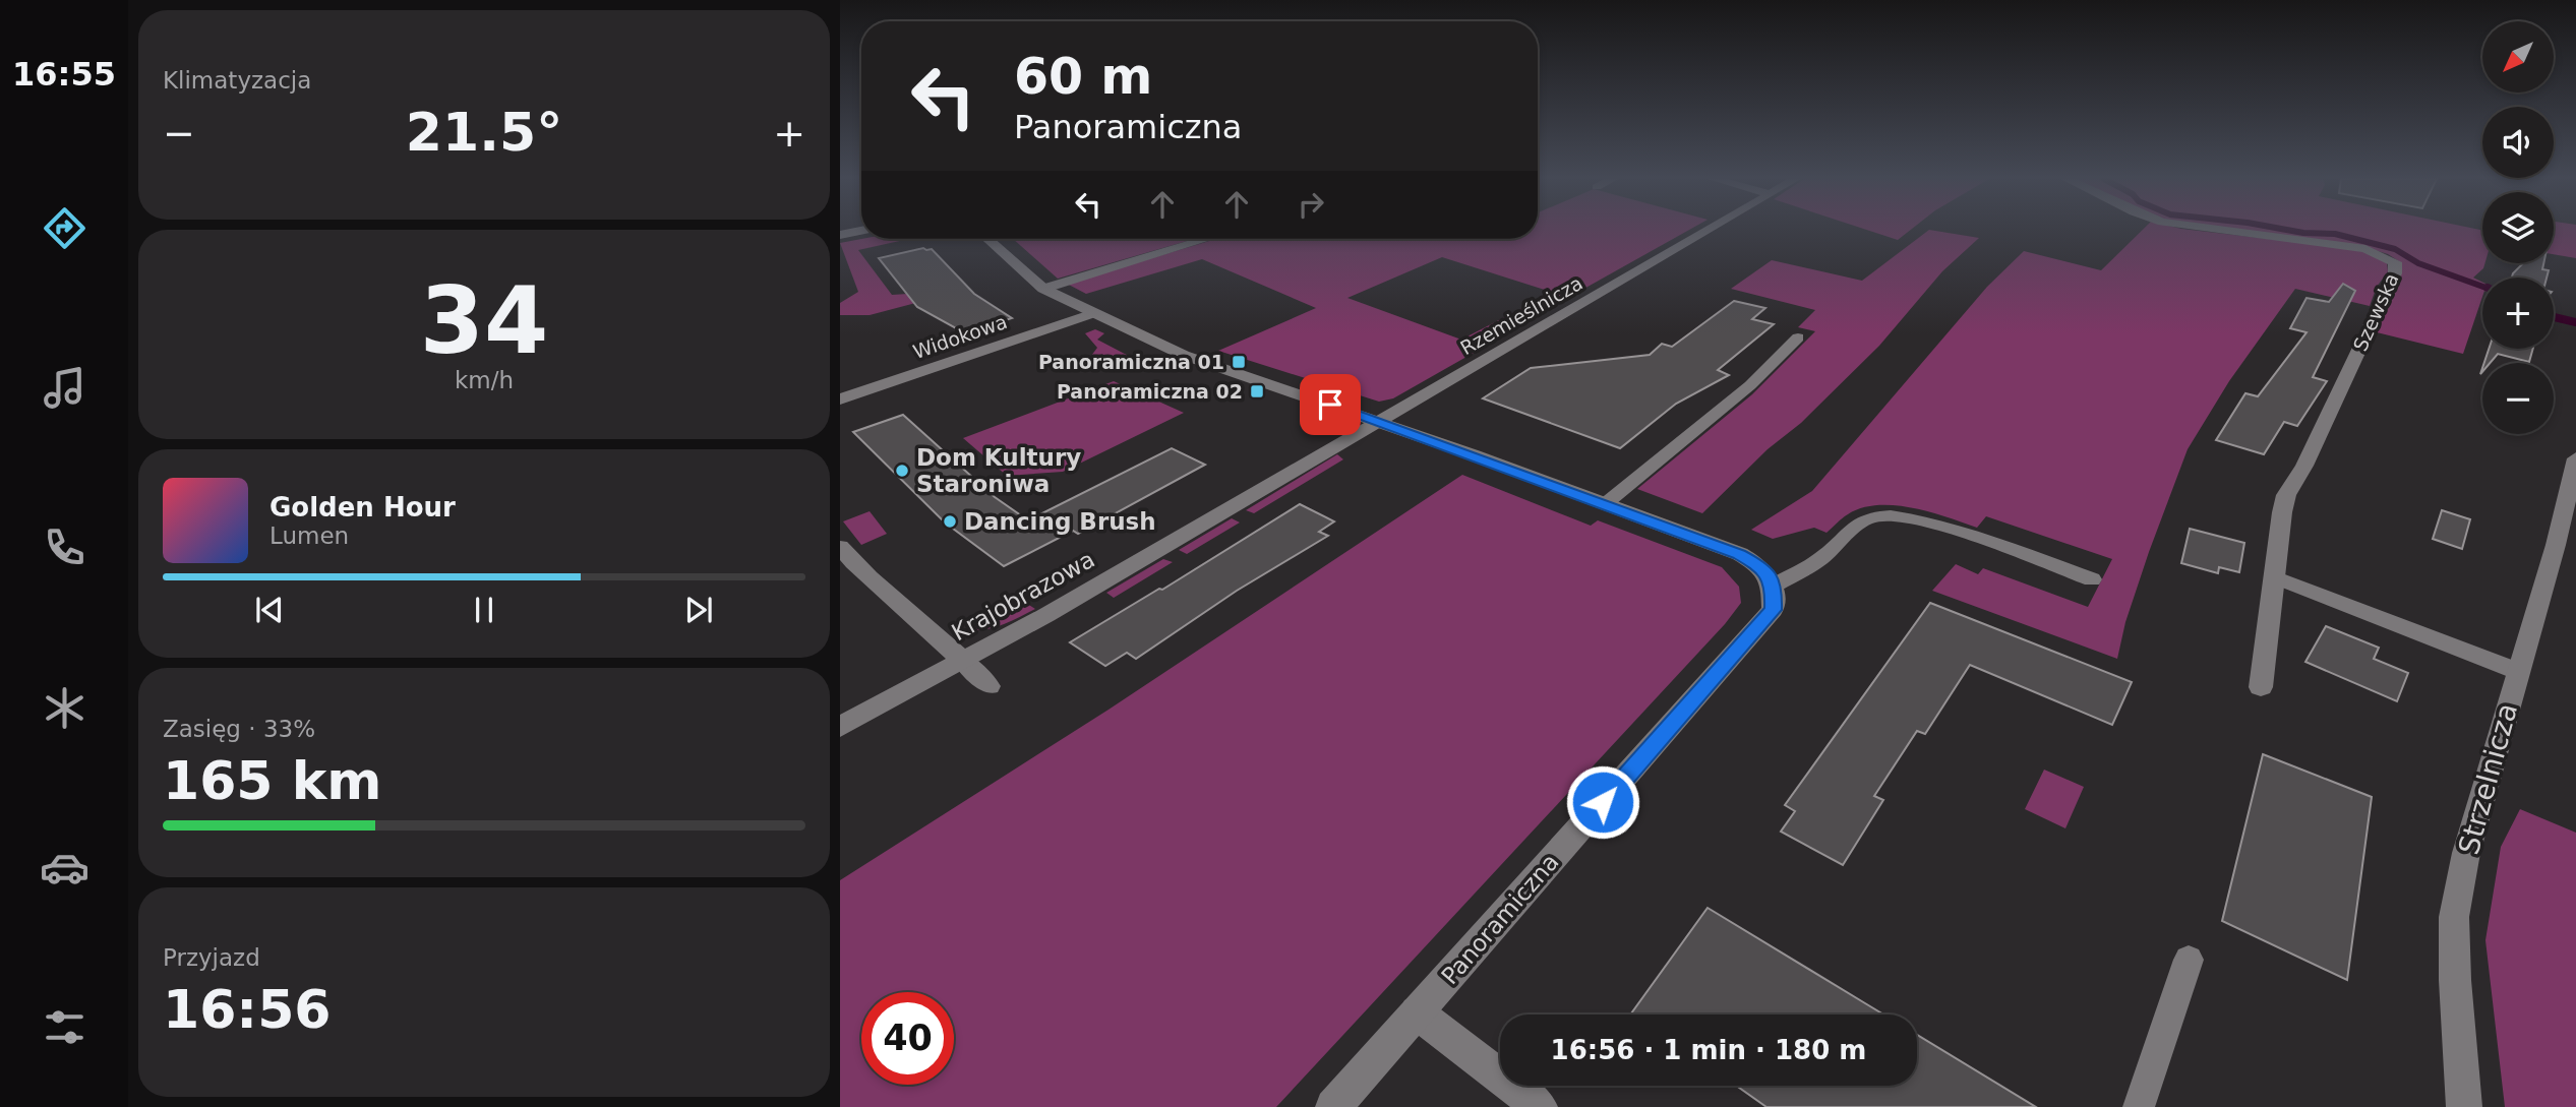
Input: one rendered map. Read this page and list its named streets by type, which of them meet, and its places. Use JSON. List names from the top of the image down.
{
  "streets": {
    "street": [
      "Szewska",
      "Rzemieślnicza",
      "Widokowa",
      "Krajobrazowa",
      "Strzelnicza",
      "Panoramiczna"
    ]
  },
  "crossings": [
    ["Rzemieślnicza", "Krajobrazowa"]
  ],
  "places": {
    "transit": ["Panoramiczna 01", "Panoramiczna 02"],
    "other": ["Dom Kultury Staroniwa", "Dancing Brush"]
  },
  "north": "bottom left",
  "page": {
    "tabs": "16:55",
    "tile": [
      "Klimatyzacja",
      ["34", "km/h"],
      ["Zasięg · 33%", "165 km"],
      ["Przyjazd", "16:56"]
    ],
    "map_buttons": ["+", "−"],
    "turn": ["60 m", "Panoramiczna"],
    "heat": ["−", "21.5°", "+"],
    "song": ["Golden Hour", "Lumen"],
    "limit": "40",
    "trip": "16:56 · 1 min · 180 m"
  }
}
